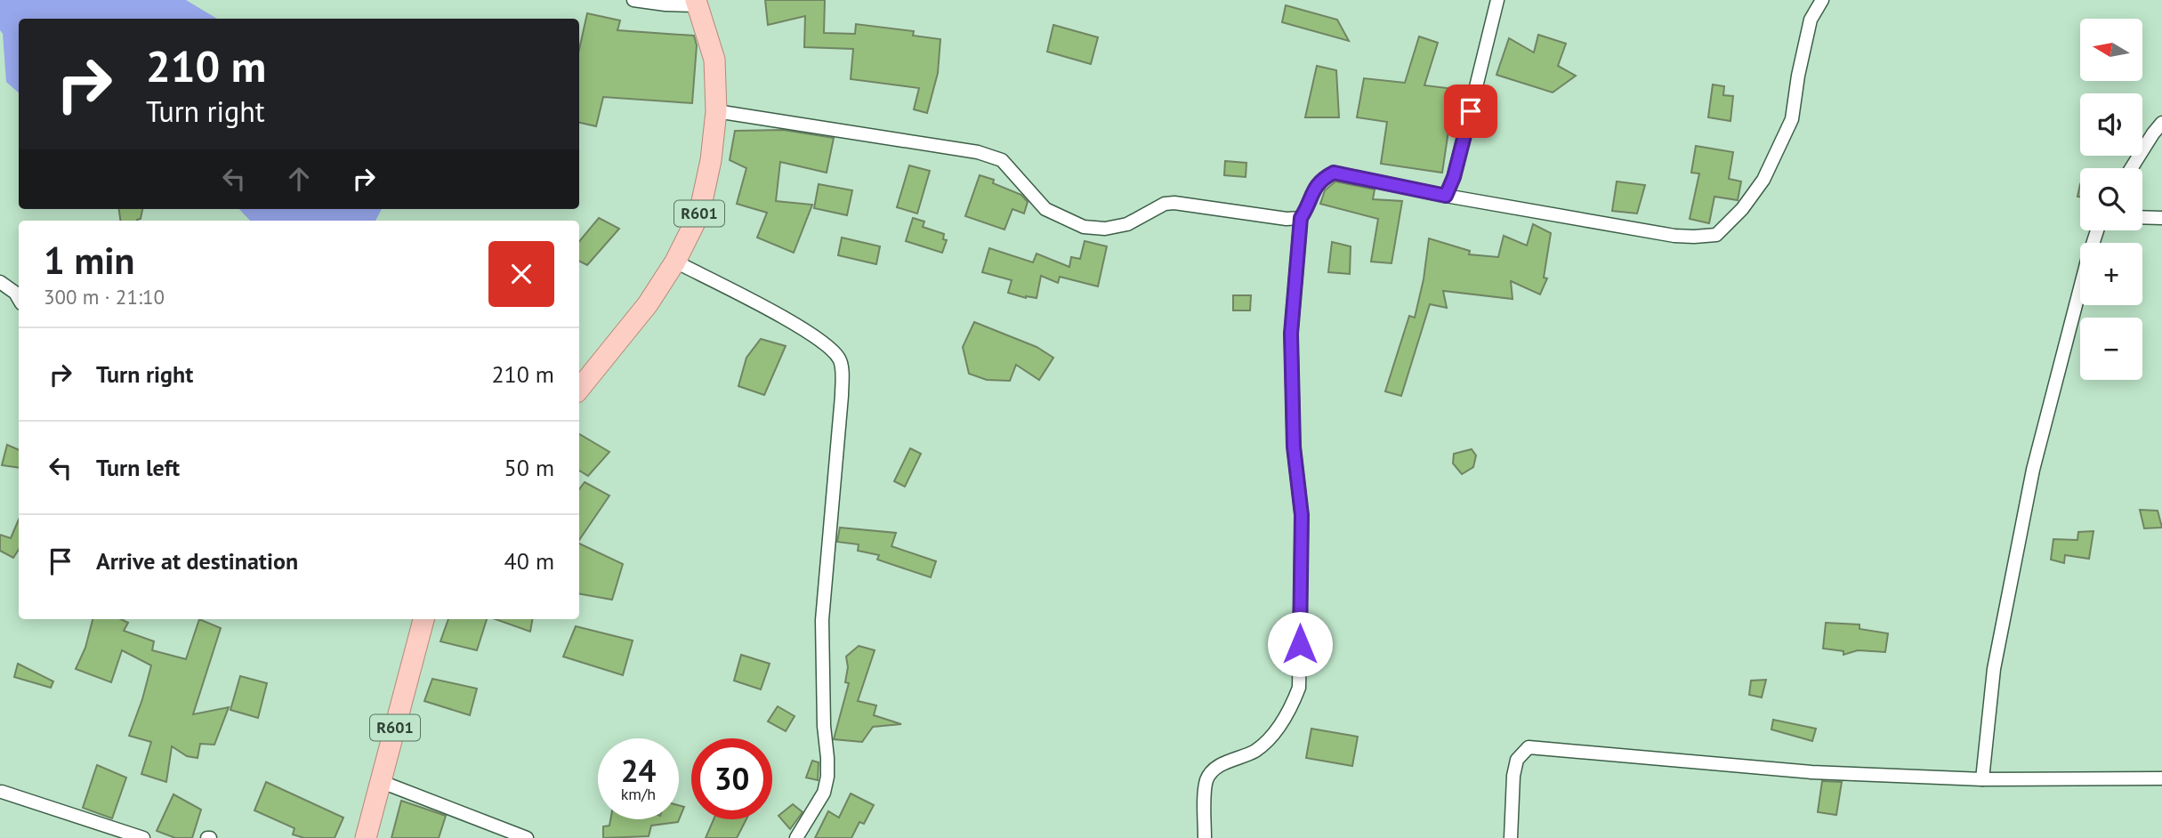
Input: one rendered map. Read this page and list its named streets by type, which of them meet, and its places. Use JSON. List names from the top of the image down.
{
  "streets": {
    "main road": ["R601"]
  },
  "north": "left",
  "page": {
    "map_buttons": ["+", "−"],
    "turn": ["210 m", "Turn right"],
    "heading": ["1 min", "300 m · 21:10"],
    "list": [
      {
        "name": "Turn right",
        "value": "210 m"
      },
      {
        "name": "Turn left",
        "value": "50 m"
      },
      {
        "name": "Arrive at destination",
        "value": "40 m"
      }
    ],
    "speed": "24 km/h",
    "limit": "30"
  }
}
